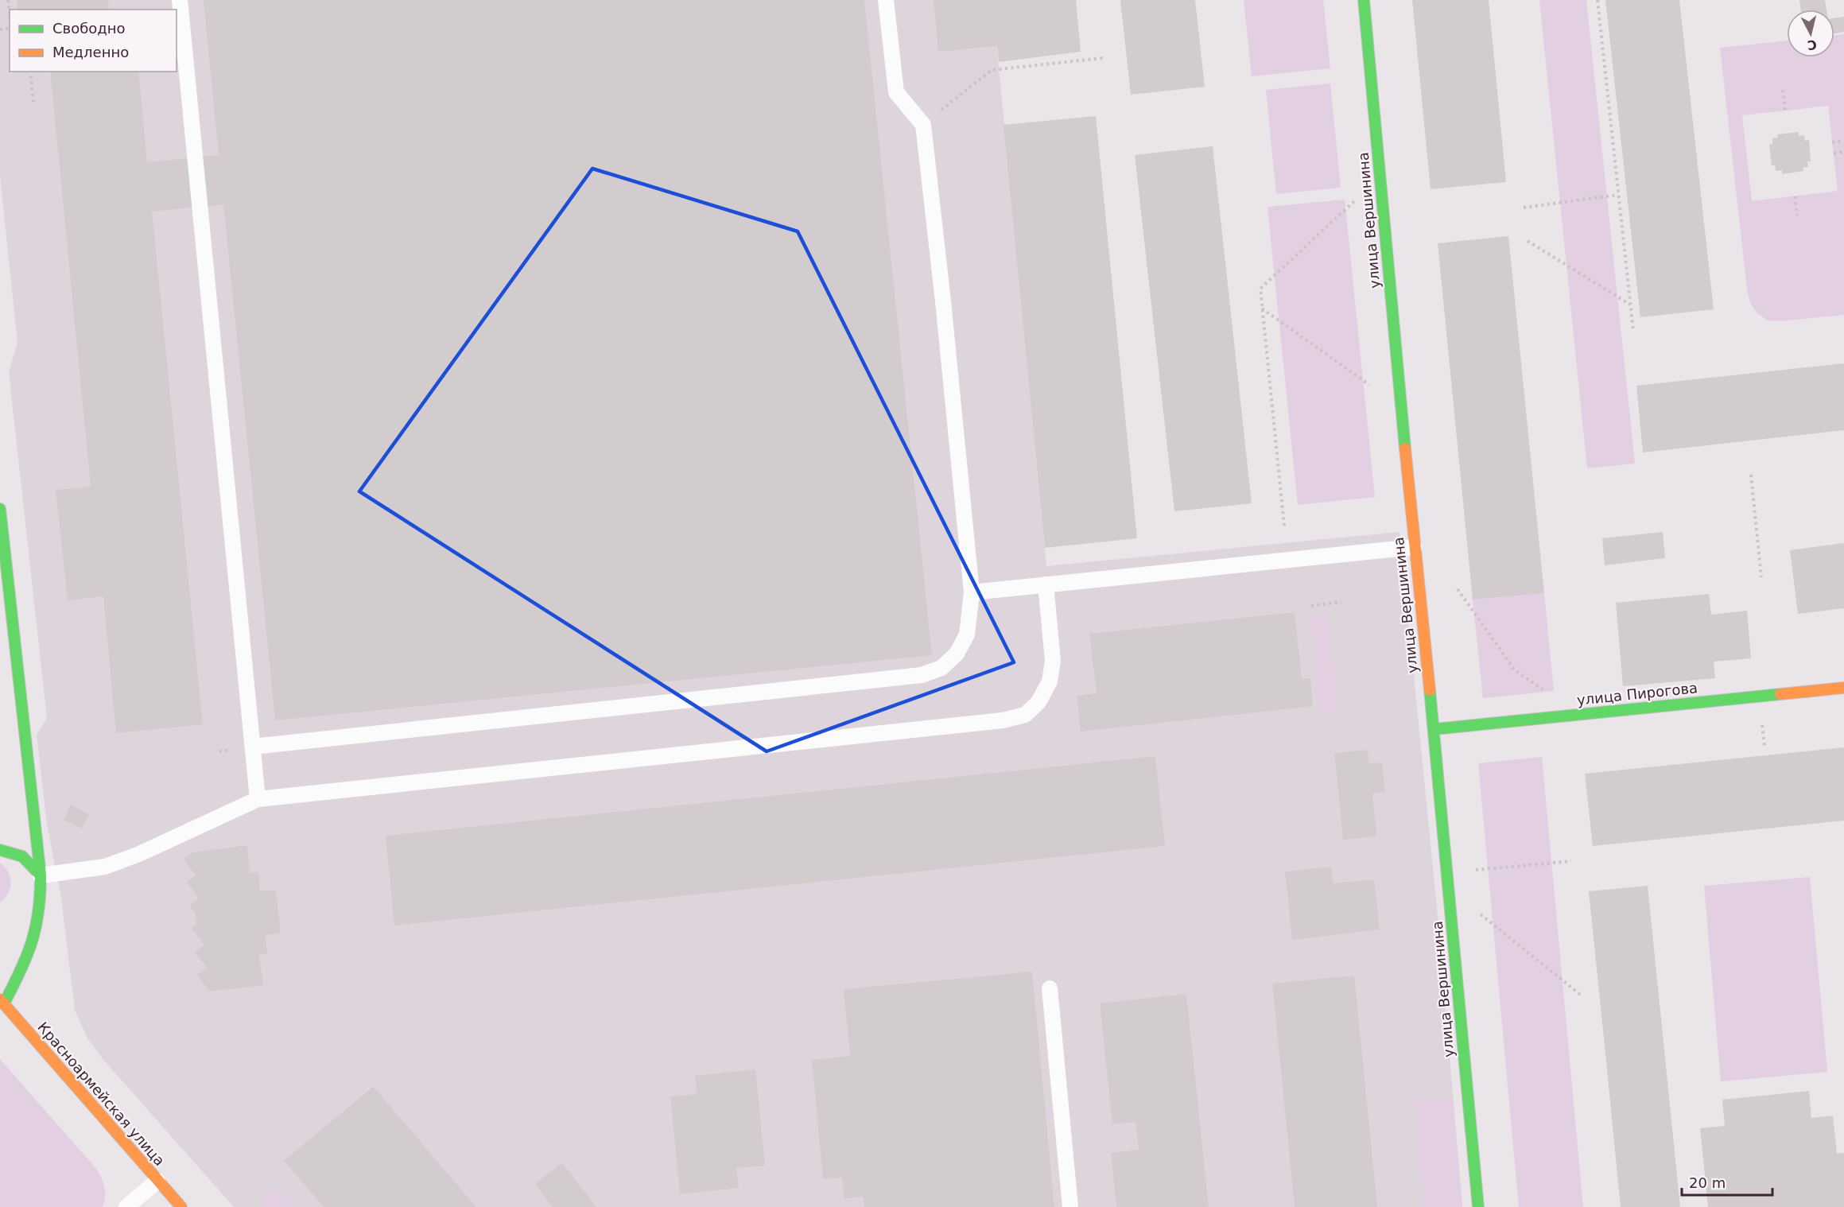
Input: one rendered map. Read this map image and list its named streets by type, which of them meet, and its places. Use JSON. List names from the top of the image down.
{
  "streets": {
    "street": ["улица Вершинина", "улица Пирогова", "Красноармейская улица"]
  },
  "crossings": [
    ["улица Вершинина", "улица Пирогова"]
  ],
  "legend": ["Свободно", "Медленно"],
  "scale_bar": "20 m",
  "north": "bottom"
}
